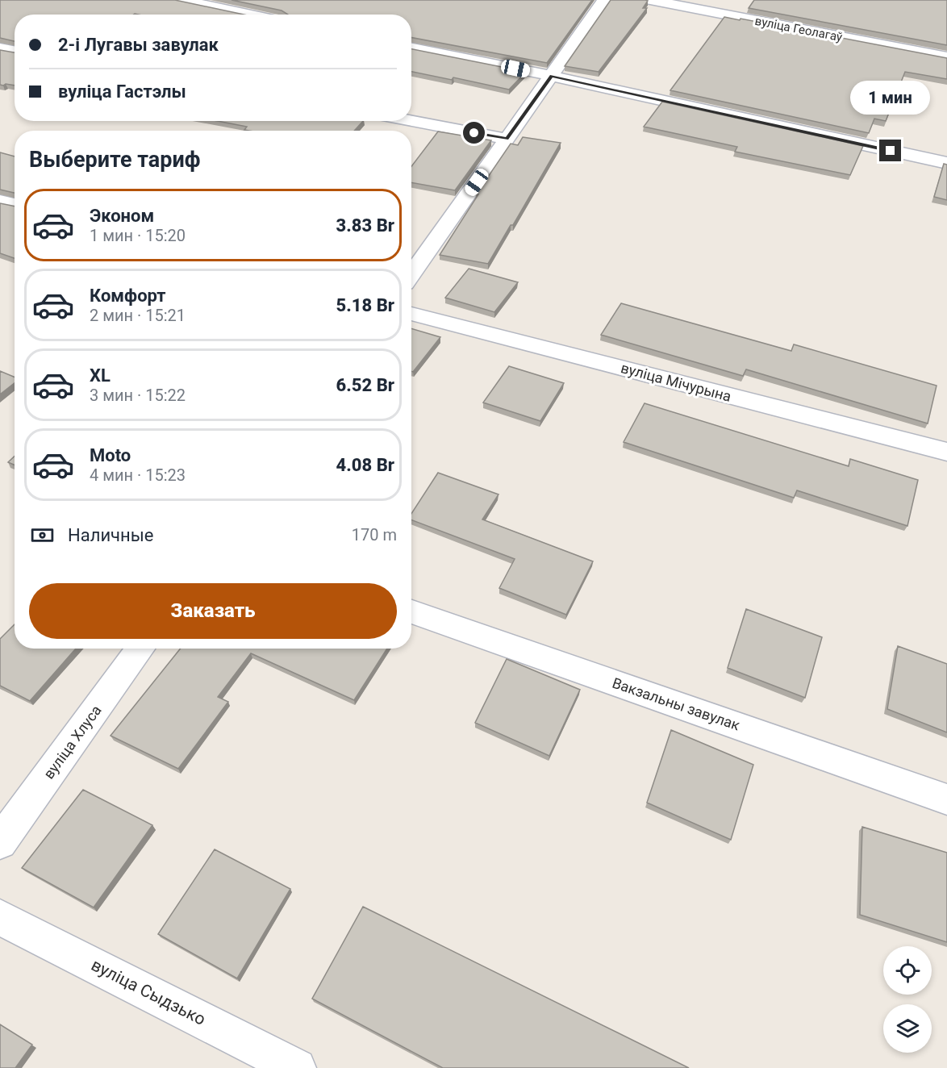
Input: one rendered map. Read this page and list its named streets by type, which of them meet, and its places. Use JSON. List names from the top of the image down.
{
  "streets": {
    "street": [
      "вуліца Геолагаў",
      "вуліца Мічурына",
      "Вакзальны завулак",
      "вуліца Хлуса",
      "вуліца Сыдзько"
    ]
  },
  "page": {
    "banner": ["2-і Лугавы завулак", "вуліца Гастэлы"],
    "bubble": "1 мин",
    "heading": "Выберите тариф",
    "list": [
      {
        "name": "Эконом",
        "note": "1 мин · 15:20",
        "value": "3.83 Br"
      },
      {
        "name": "Комфорт",
        "note": "2 мин · 15:21",
        "value": "5.18 Br"
      },
      {
        "name": "XL",
        "note": "3 мин · 15:22",
        "value": "6.52 Br"
      },
      {
        "name": "Moto",
        "note": "4 мин · 15:23",
        "value": "4.08 Br"
      }
    ],
    "pay": ["Наличные", "170 m"],
    "buttons": "Заказать"
  }
}
